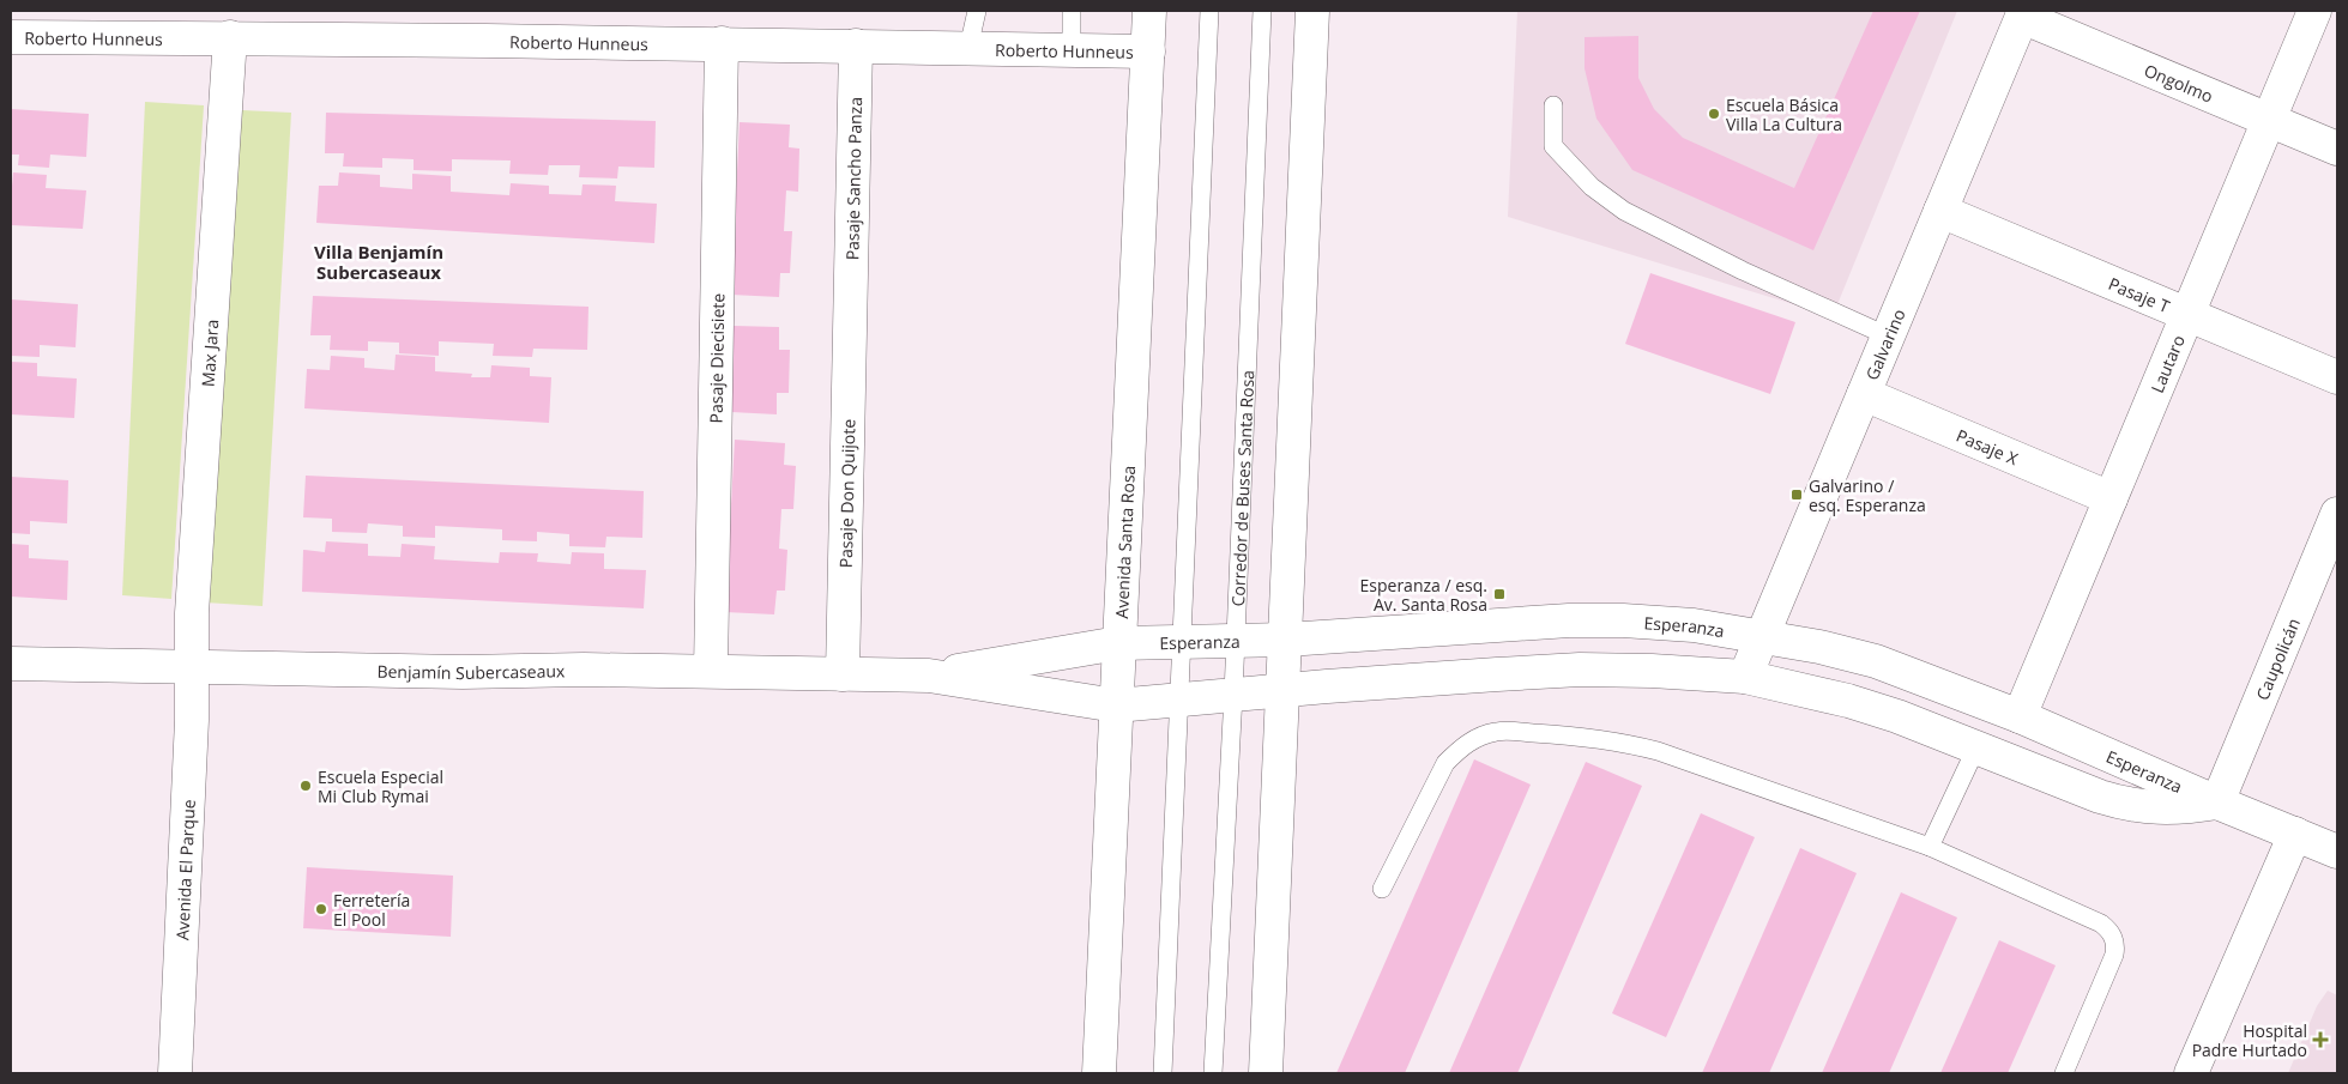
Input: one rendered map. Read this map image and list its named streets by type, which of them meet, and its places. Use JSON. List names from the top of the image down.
{
  "streets": {
    "street": [
      "Roberto Hunneus",
      "Ongolmo",
      "Pasaje Sancho Panza",
      "Pasaje T",
      "Galvarino",
      "Max Jara",
      "Pasaje Diecisiete",
      "Lautaro",
      "Pasaje X",
      "Pasaje Don Quijote",
      "Avenida Santa Rosa",
      "Esperanza",
      "Caupolicán",
      "Benjamín Subercaseaux",
      "Avenida El Parque"
    ],
    "lane": ["Corredor de Buses Santa Rosa"]
  },
  "crossings": [
    ["Roberto Hunneus", "Pasaje Sancho Panza"],
    ["Roberto Hunneus", "Max Jara"],
    ["Roberto Hunneus", "Pasaje Diecisiete"],
    ["Roberto Hunneus", "Avenida Santa Rosa"],
    ["Ongolmo", "Galvarino"],
    ["Ongolmo", "Lautaro"],
    ["Pasaje Sancho Panza", "Pasaje Don Quijote"],
    ["Pasaje T", "Galvarino"],
    ["Pasaje T", "Lautaro"],
    ["Galvarino", "Pasaje X"],
    ["Galvarino", "Esperanza"],
    ["Max Jara", "Benjamín Subercaseaux"],
    ["Max Jara", "Avenida El Parque"],
    ["Pasaje Diecisiete", "Benjamín Subercaseaux"],
    ["Lautaro", "Pasaje X"],
    ["Lautaro", "Esperanza"],
    ["Corredor de Buses Santa Rosa", "Esperanza"],
    ["Pasaje Don Quijote", "Benjamín Subercaseaux"],
    ["Avenida Santa Rosa", "Esperanza"],
    ["Avenida Santa Rosa", "Benjamín Subercaseaux"],
    ["Esperanza", "Caupolicán"],
    ["Esperanza", "Benjamín Subercaseaux"],
    ["Benjamín Subercaseaux", "Avenida El Parque"]
  ],
  "districts": ["Villa Benjamín Subercaseaux"],
  "places": {
    "other": ["Escuela Básica Villa La Cultura", "Escuela Especial Mi Club Rymai", "Ferretería El Pool"],
    "transit": ["Galvarino / esq. Esperanza", "Esperanza / esq. Av. Santa Rosa"],
    "health": ["Hospital Padre Hurtado"]
  }
}
